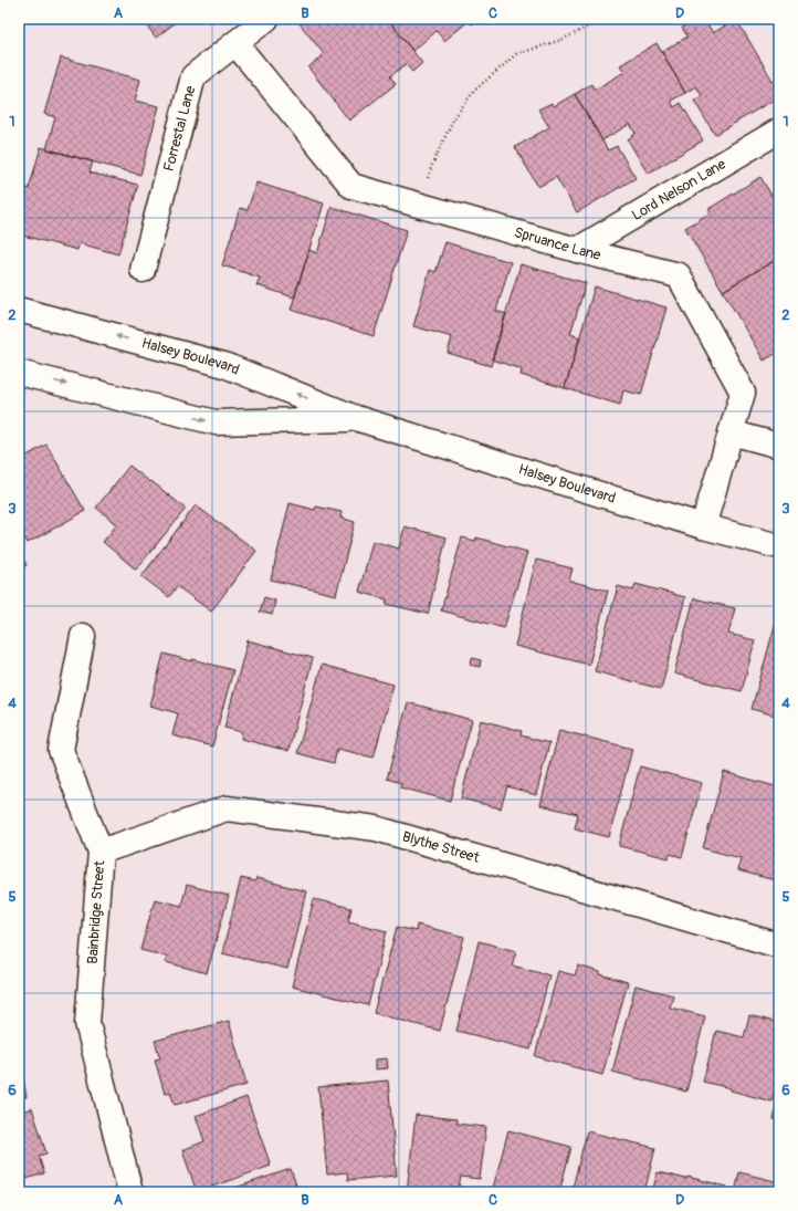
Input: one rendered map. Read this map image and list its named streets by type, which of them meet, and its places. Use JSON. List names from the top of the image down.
{
  "streets": {
    "street": [
      "Forrestal Lane",
      "Lord Nelson Lane",
      "Spruance Lane",
      "Halsey Boulevard",
      "Blythe Street",
      "Bainbridge Street"
    ]
  },
  "crossings": [
    ["Forrestal Lane", "Spruance Lane"],
    ["Lord Nelson Lane", "Spruance Lane"],
    ["Spruance Lane", "Halsey Boulevard"],
    ["Blythe Street", "Bainbridge Street"]
  ],
  "grid": {
    "columns": [
      "A",
      "B",
      "C",
      "D"
    ],
    "rows": [
      "1",
      "2",
      "3",
      "4",
      "5",
      "6"
    ]
  }
}
